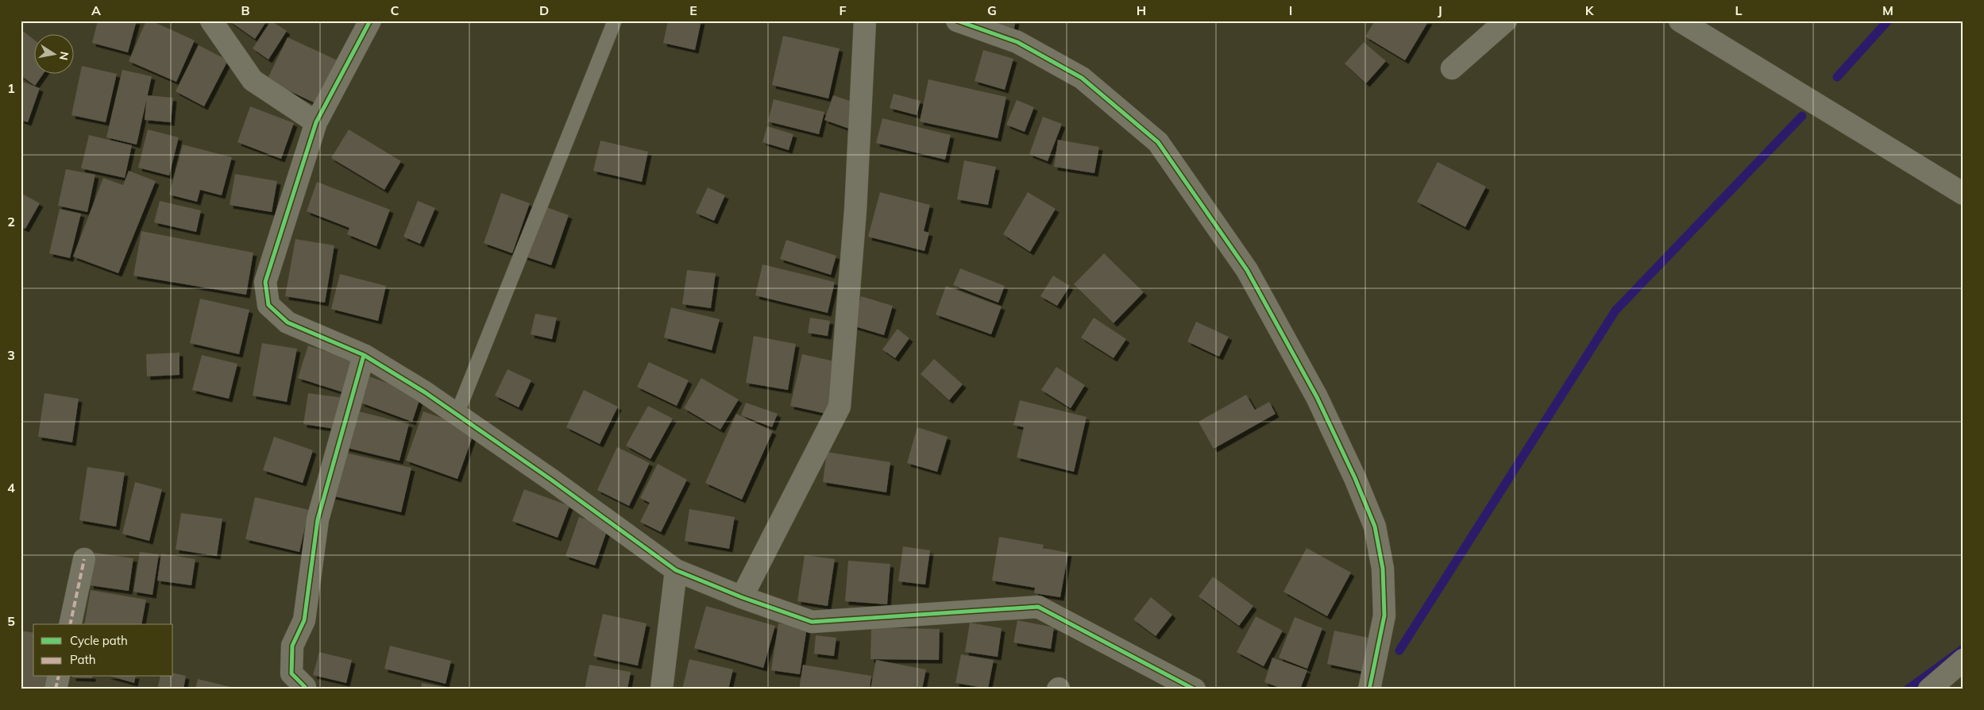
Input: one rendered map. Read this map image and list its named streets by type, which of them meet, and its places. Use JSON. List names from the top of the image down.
{
  "legend": ["Cycle path", "Path"],
  "north": "right",
  "grid": {
    "columns": [
      "A",
      "B",
      "C",
      "D",
      "E",
      "F",
      "G",
      "H",
      "I",
      "J",
      "K",
      "L",
      "M"
    ],
    "rows": [
      "1",
      "2",
      "3",
      "4",
      "5"
    ]
  }
}
